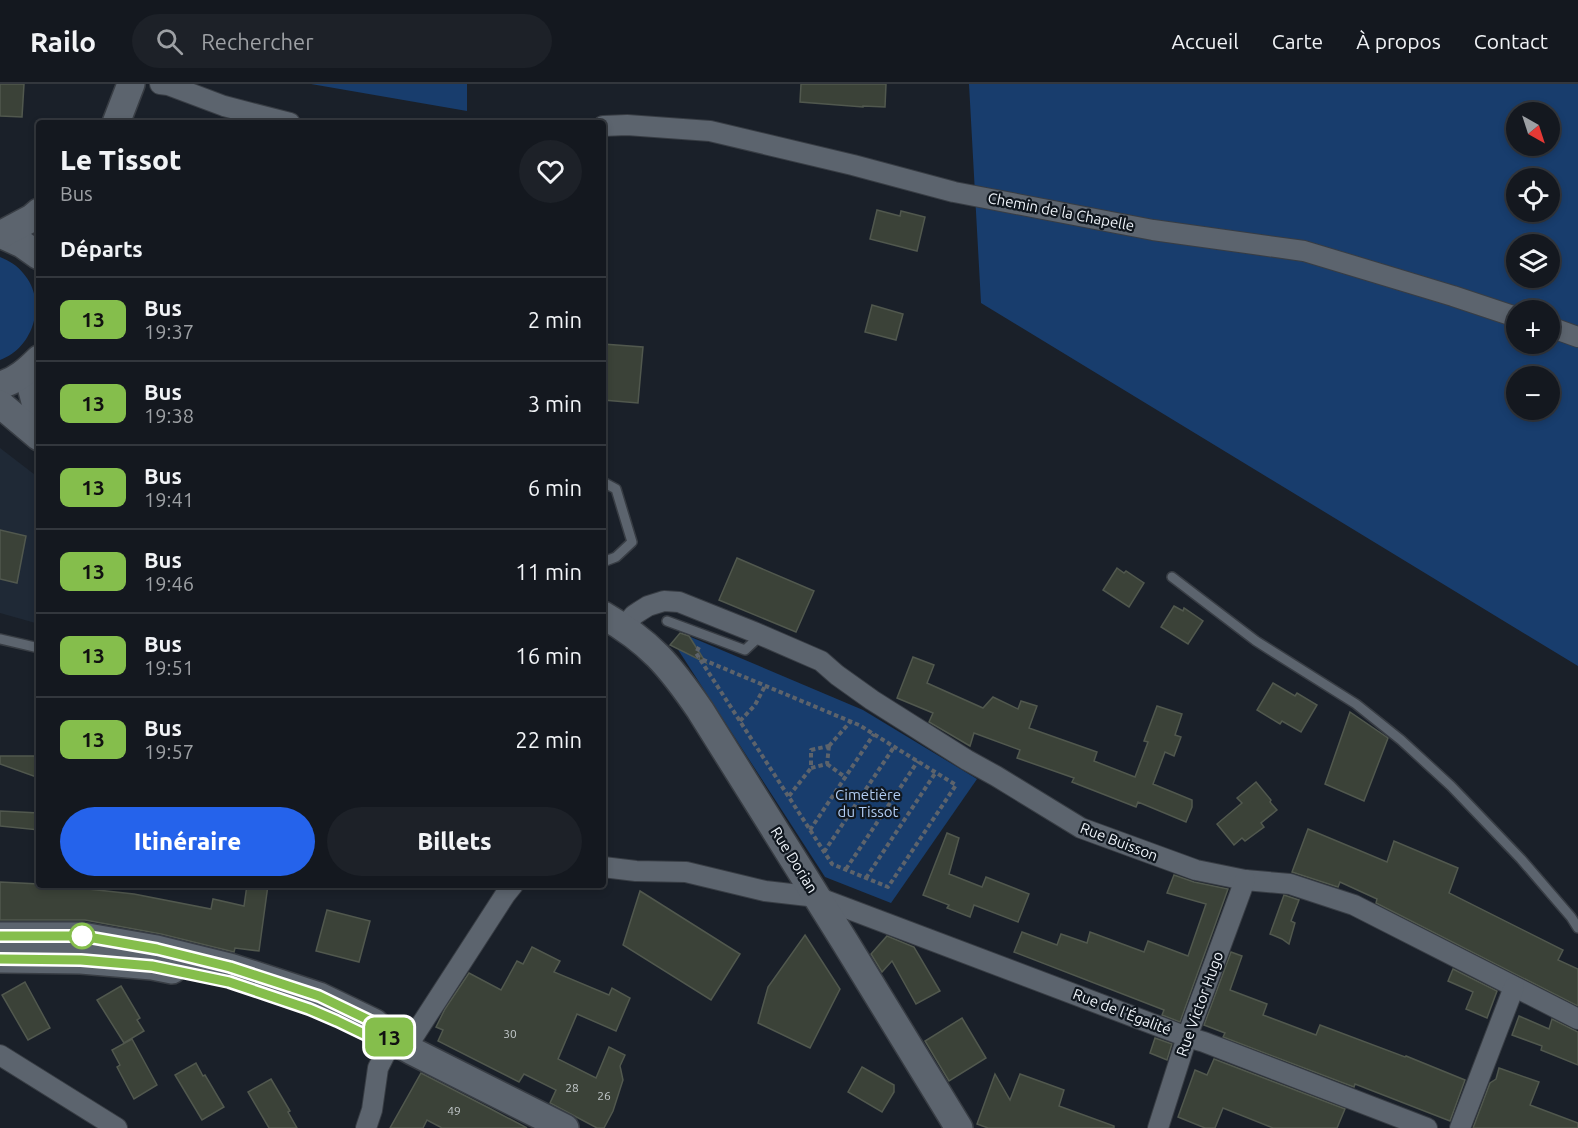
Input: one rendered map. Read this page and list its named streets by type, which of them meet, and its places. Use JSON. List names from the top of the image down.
{
  "streets": {
    "main road": ["Rue Dorian"],
    "street": [
      "Chemin de la Chapelle",
      "Rue Buisson",
      "Rue Victor Hugo",
      "Rue de l'Égalité"
    ]
  },
  "crossings": [
    ["Rue Buisson", "Rue Dorian"],
    ["Rue Buisson", "Rue Victor Hugo"],
    ["Rue Dorian", "Rue de l'Égalité"],
    ["Rue Victor Hugo", "Rue de l'Égalité"]
  ],
  "parks": ["Cimetière du Tissot"],
  "lines": ["bus line 13"],
  "house_numbers": [
    "30",
    "28",
    "26",
    "49"
  ],
  "north": "bottom right",
  "page": {
    "header": "Railo",
    "search": "Rechercher",
    "nav": [
      "Accueil",
      "Carte",
      "À propos",
      "Contact"
    ],
    "on_map": "13",
    "map_buttons": ["+", "−"],
    "heading": [
      ["Le Tissot", "Bus"],
      "Départs"
    ],
    "list": [
      {
        "mark": "13",
        "name": "Bus",
        "note": "19:37",
        "value": "2 min"
      },
      {
        "mark": "13",
        "name": "Bus",
        "note": "19:38",
        "value": "3 min"
      },
      {
        "mark": "13",
        "name": "Bus",
        "note": "19:41",
        "value": "6 min"
      },
      {
        "mark": "13",
        "name": "Bus",
        "note": "19:46",
        "value": "11 min"
      },
      {
        "mark": "13",
        "name": "Bus",
        "note": "19:51",
        "value": "16 min"
      },
      {
        "mark": "13",
        "name": "Bus",
        "note": "19:57",
        "value": "22 min"
      }
    ],
    "buttons": ["Itinéraire", "Billets"]
  }
}
